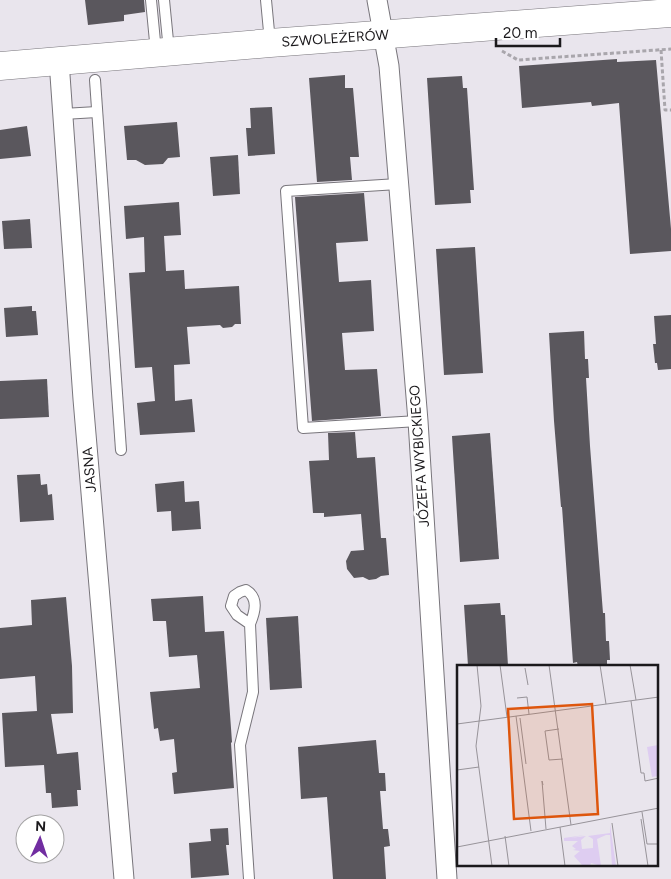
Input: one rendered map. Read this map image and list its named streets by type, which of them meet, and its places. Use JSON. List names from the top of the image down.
{
  "streets": {
    "street": ["SZWOLEŻERÓW", "JÓZEFA WYBICKIEGO", "JASNA"]
  },
  "crossings": [
    ["SZWOLEŻERÓW", "JÓZEFA WYBICKIEGO"],
    ["SZWOLEŻERÓW", "JASNA"]
  ],
  "scale_bar": "20 m",
  "north": "top"
}
